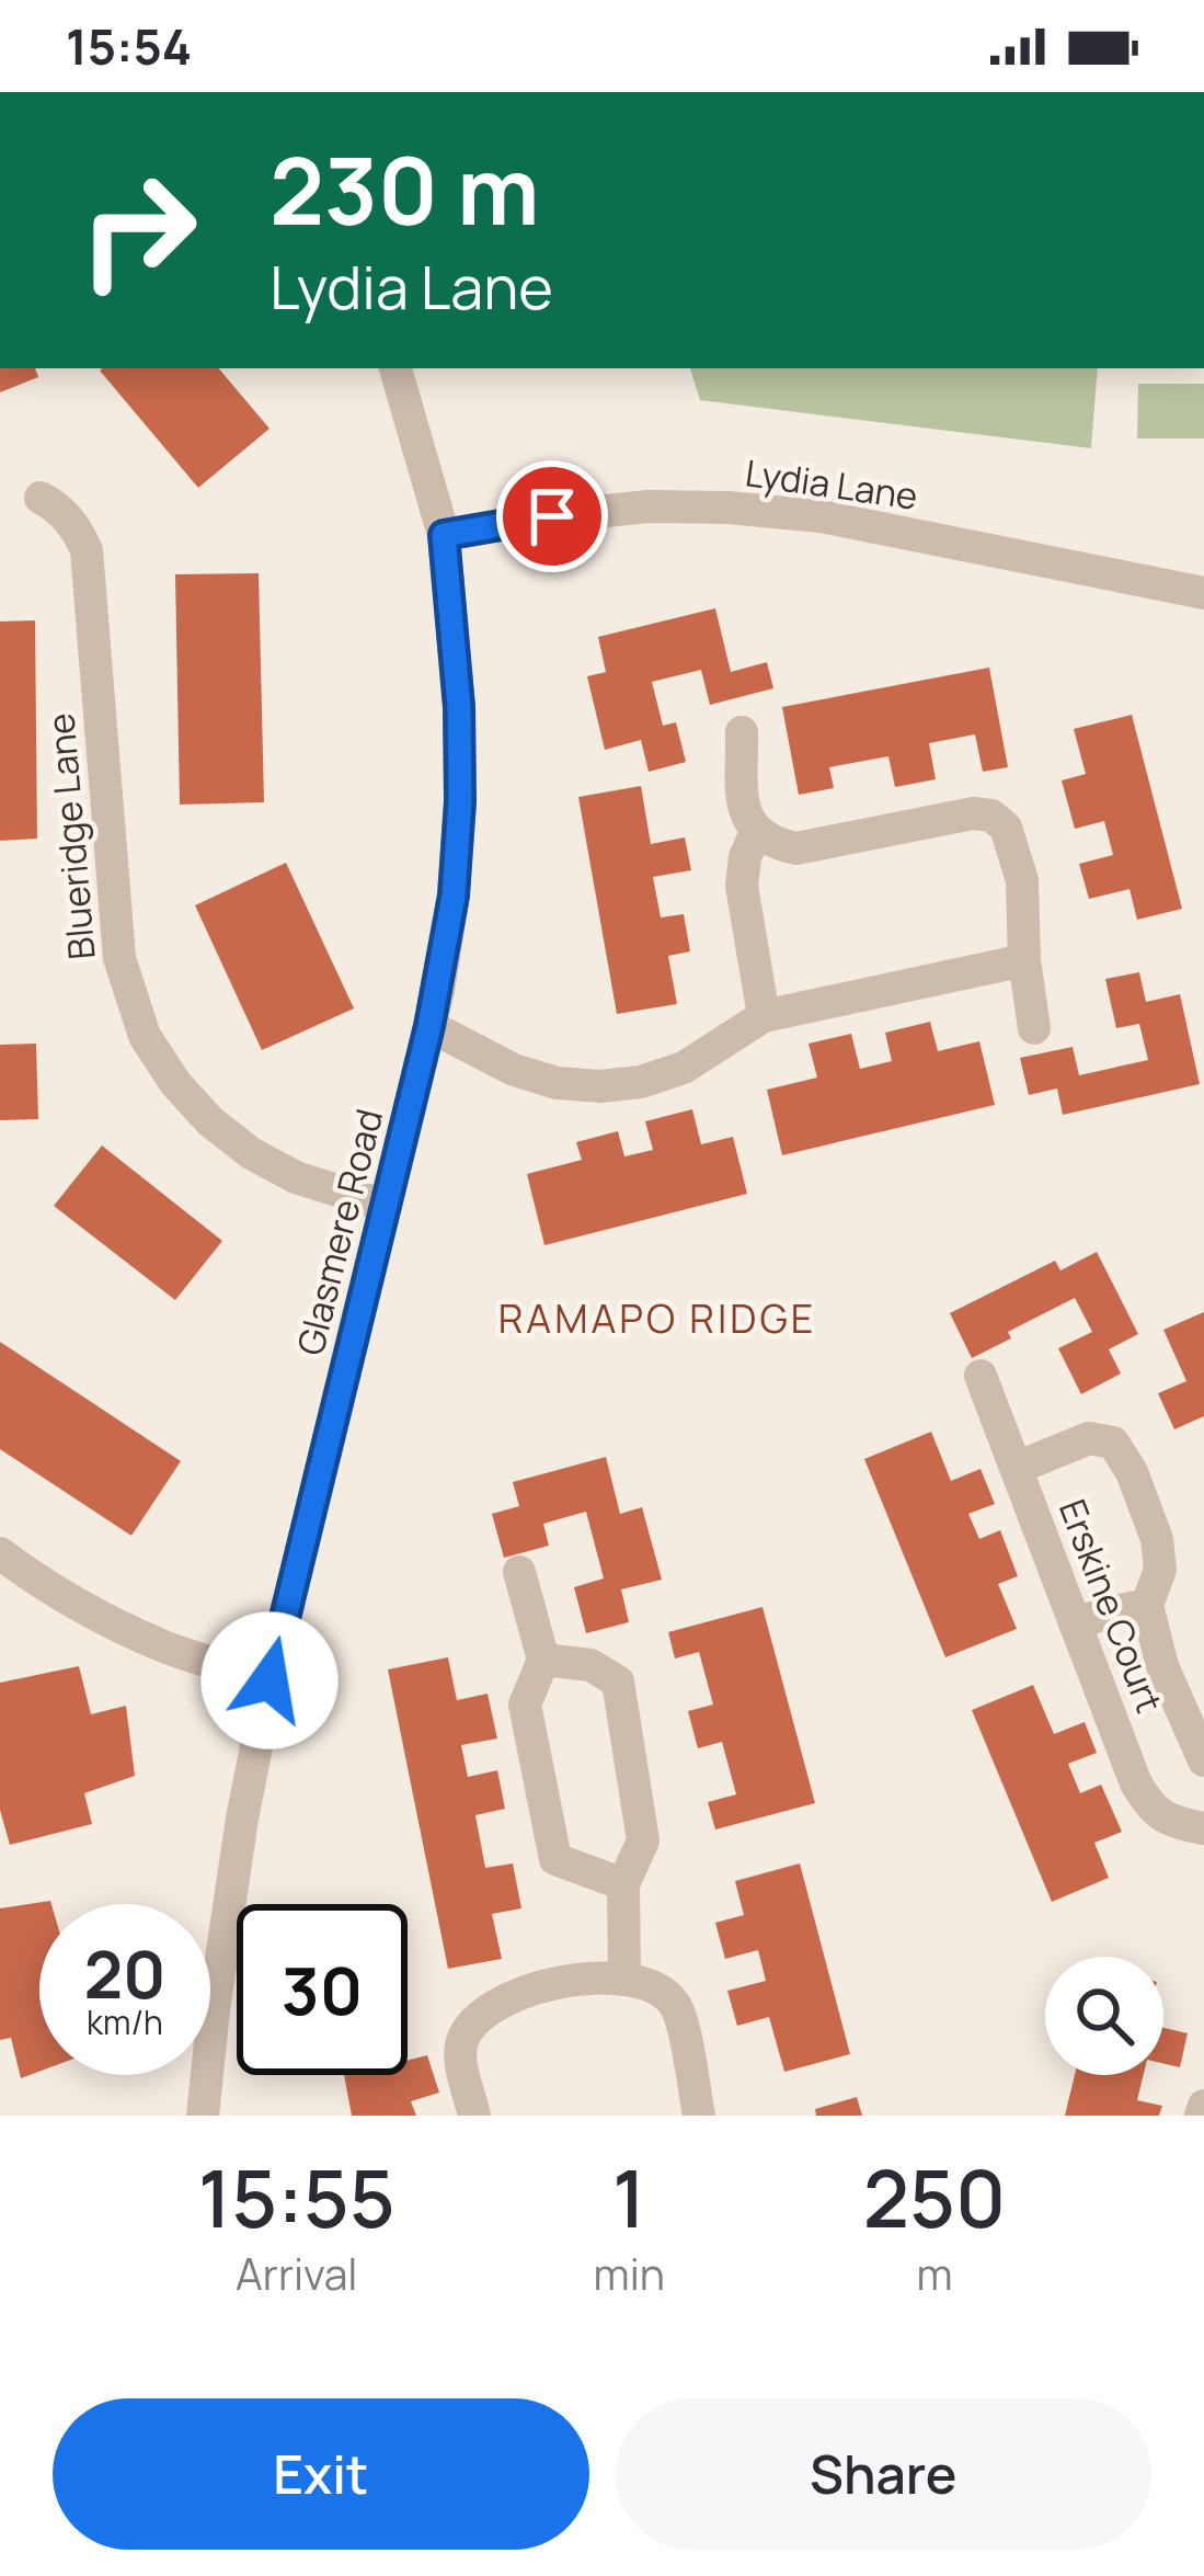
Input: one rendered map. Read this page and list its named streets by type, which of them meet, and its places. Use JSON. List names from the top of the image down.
{
  "streets": {
    "street": [
      "Lydia Lane",
      "Blueridge Lane",
      "Glasmere Road",
      "Erskine Court"
    ]
  },
  "crossings": [
    ["Lydia Lane", "Glasmere Road"],
    ["Blueridge Lane", "Glasmere Road"]
  ],
  "districts": ["RAMAPO RIDGE"],
  "page": {
    "status": "15:54",
    "turn": ["230 m", "Lydia Lane"],
    "speed": "20 km/h",
    "limit": "30",
    "eta": [
      "15:55",
      "Arrival",
      "1",
      "min",
      "250",
      "m"
    ],
    "buttons": ["Exit", "Share"]
  }
}
